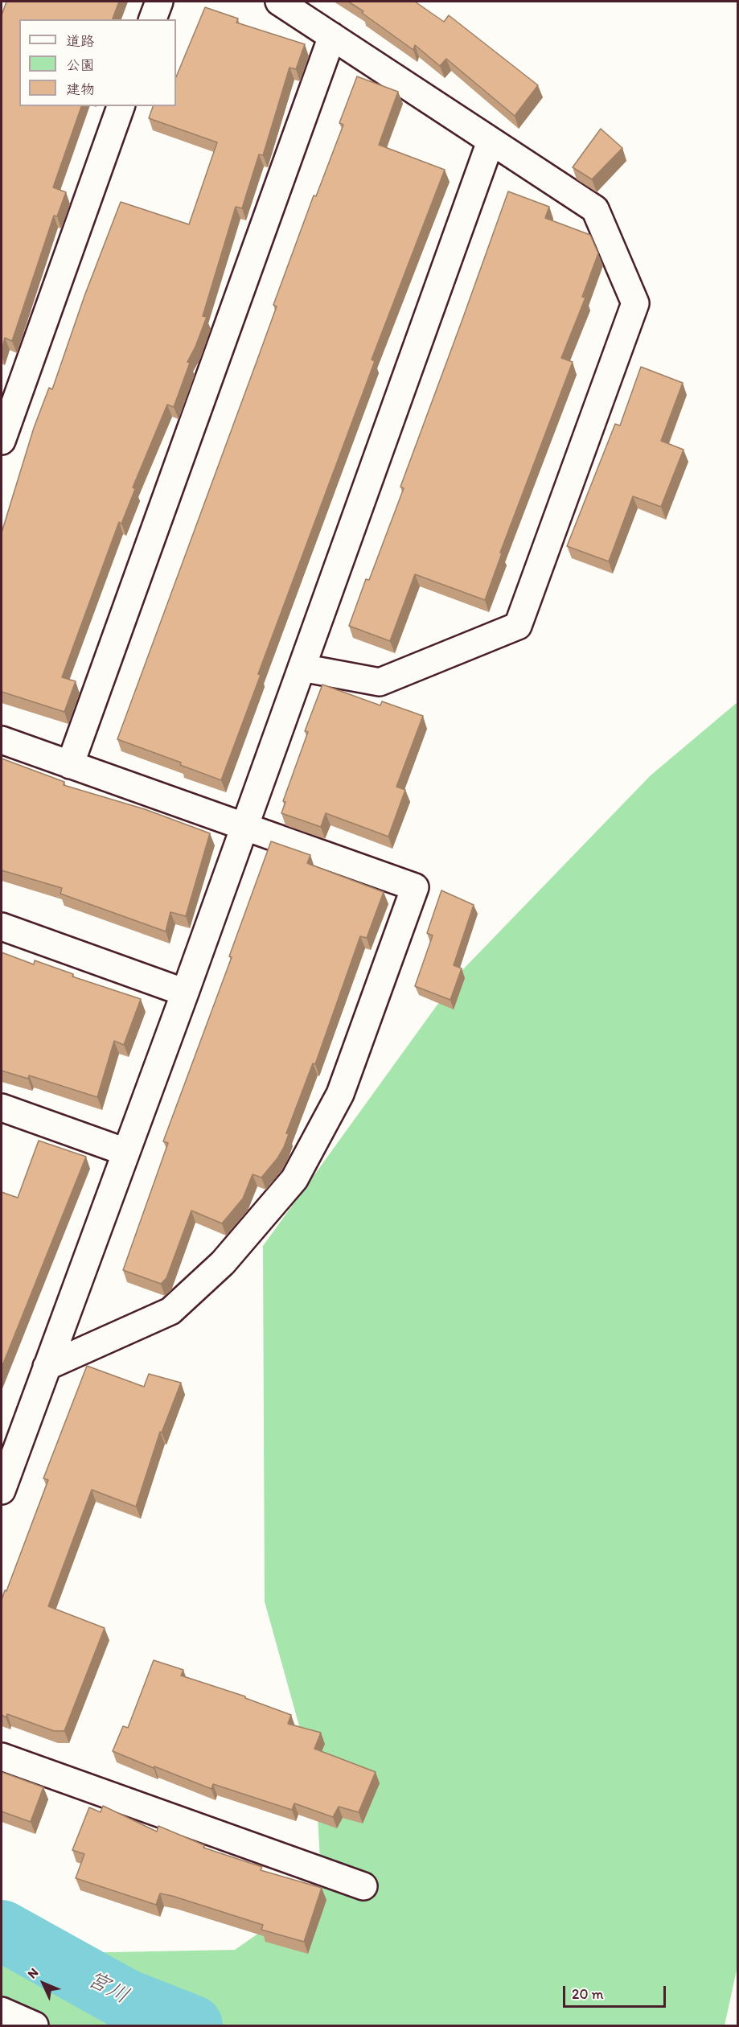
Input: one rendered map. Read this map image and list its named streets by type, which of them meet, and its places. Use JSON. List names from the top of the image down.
{
  "water": ["宮川"],
  "legend": ["道路", "公園", "建物"],
  "scale_bar": "20 m",
  "north": "top left"
}
